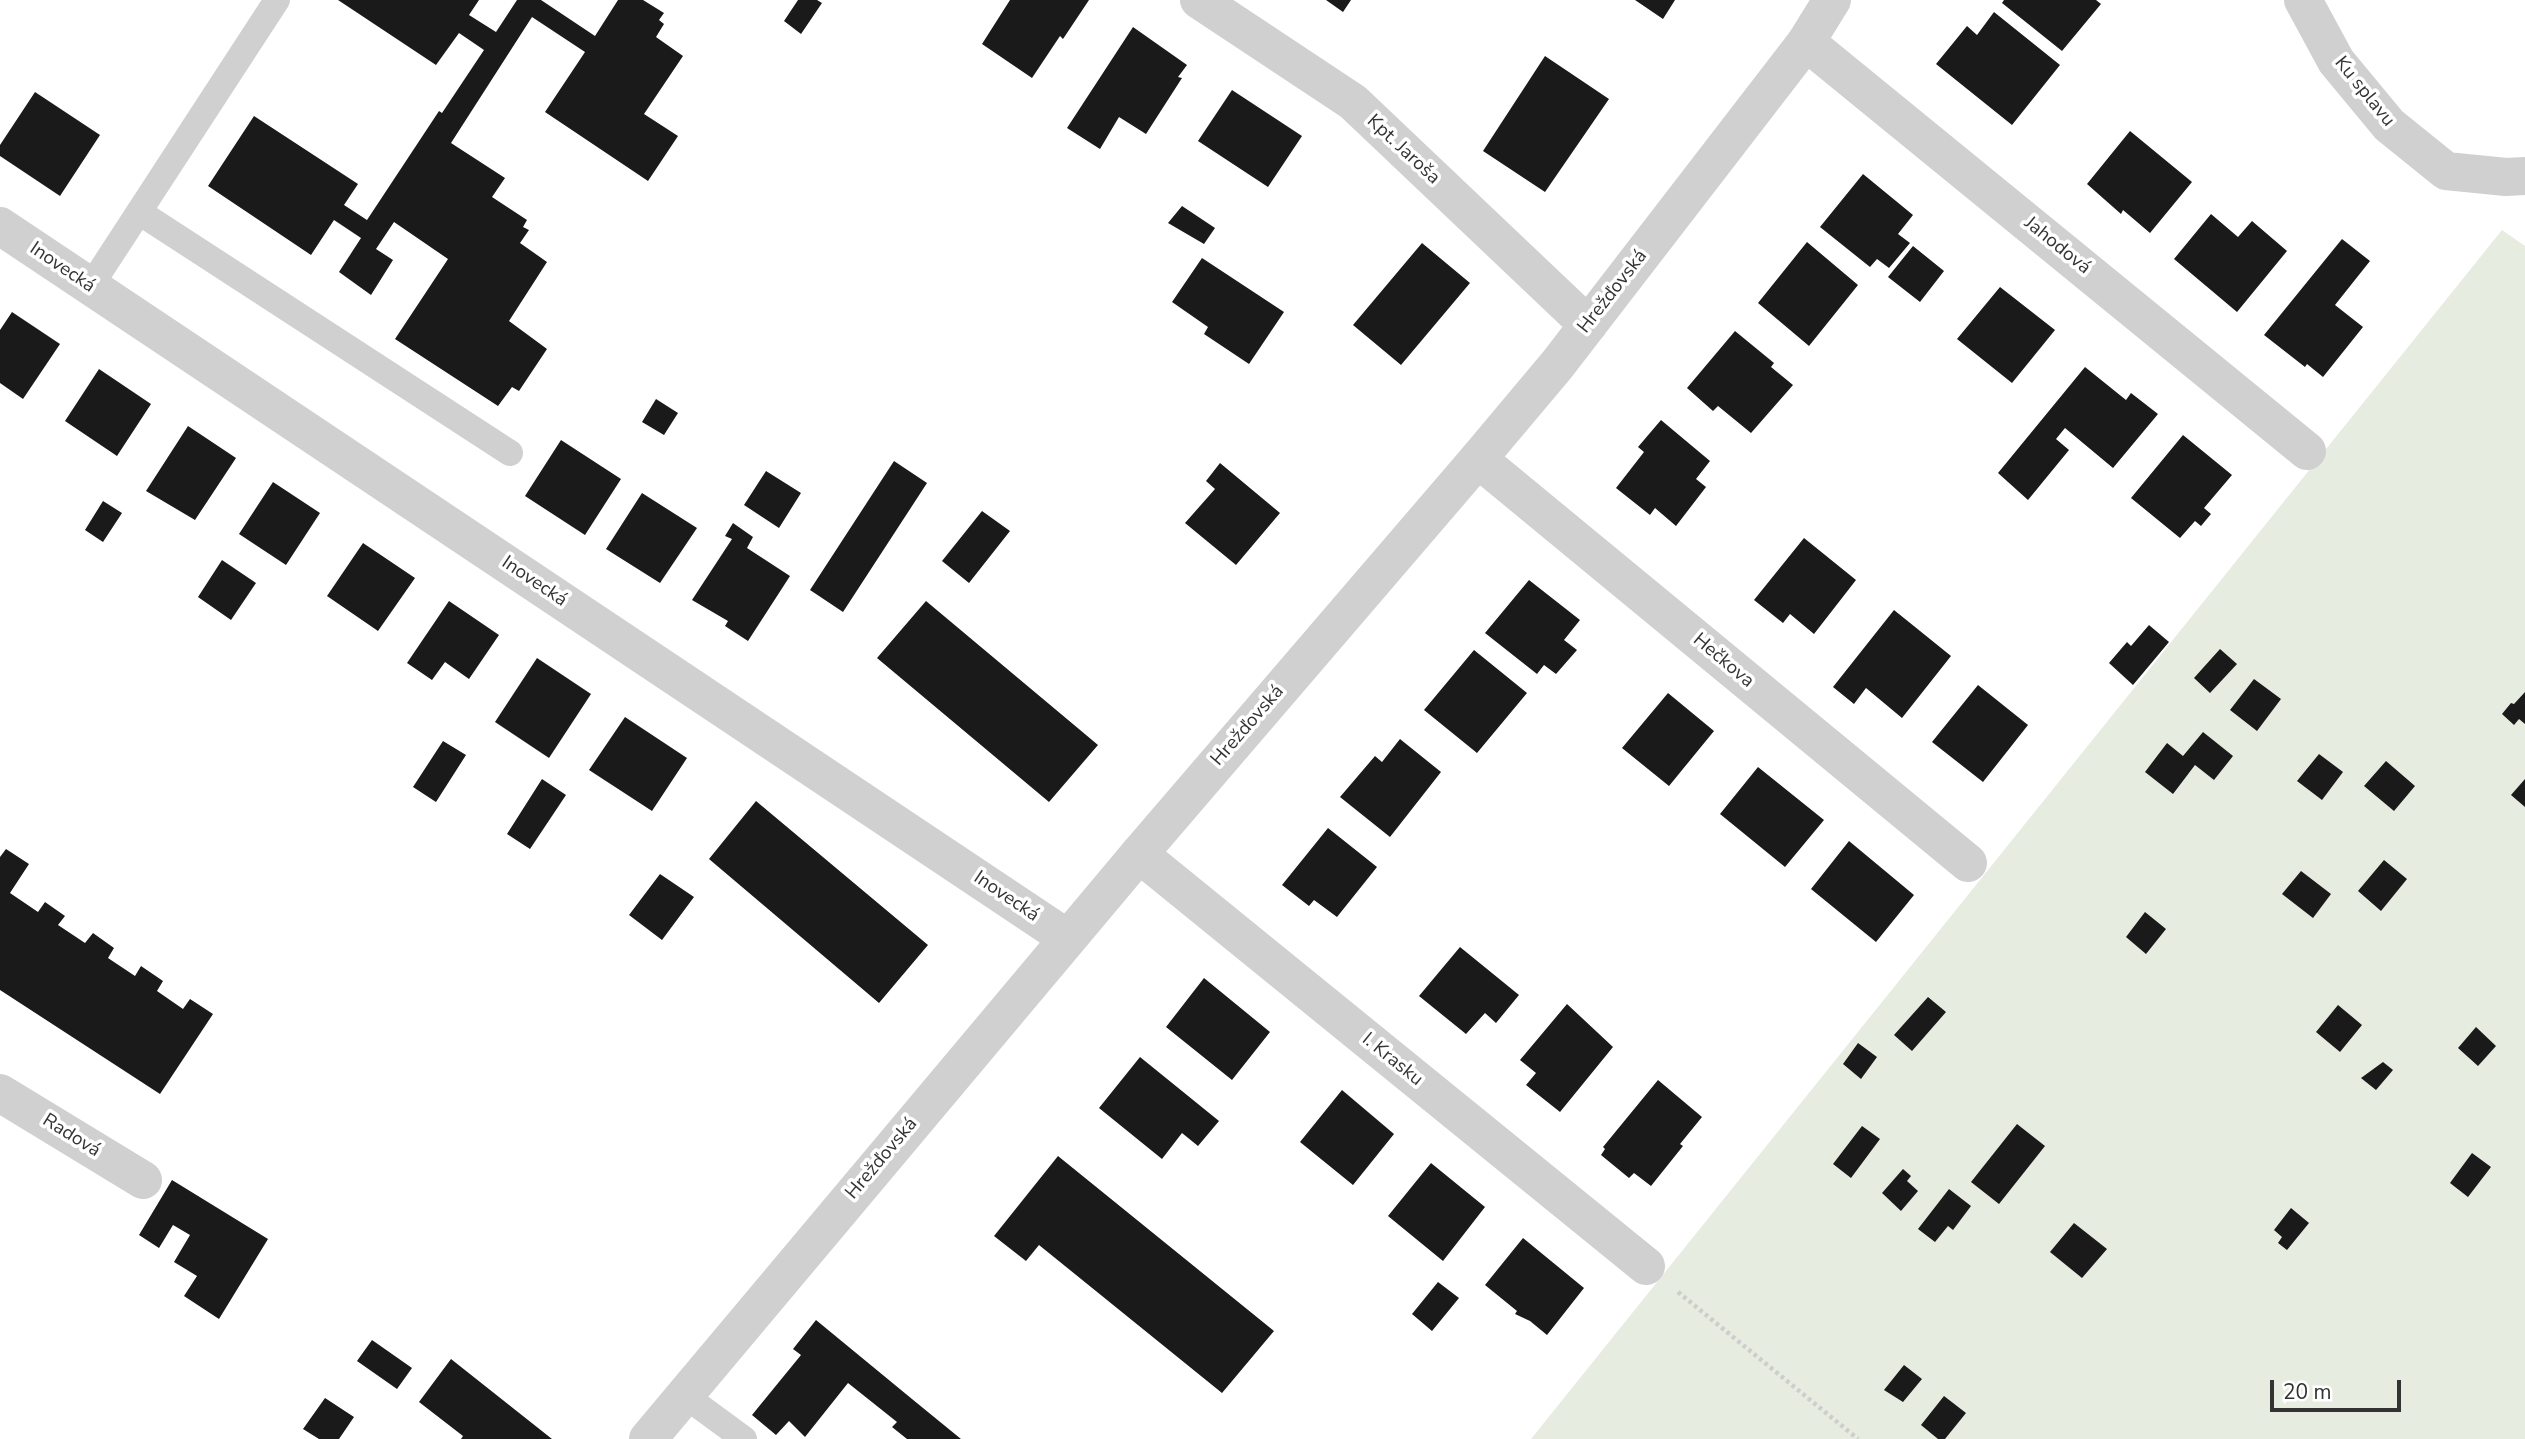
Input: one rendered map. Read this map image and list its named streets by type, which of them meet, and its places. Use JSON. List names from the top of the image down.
{
  "streets": {
    "street": [
      "Ku splavu",
      "Kpt. Jaroša",
      "Jahodová",
      "Inovecká",
      "Hrežďovská",
      "Hečkova",
      "I. Krasku",
      "Radová"
    ]
  },
  "crossings": [
    ["Kpt. Jaroša", "Hrežďovská"],
    ["Jahodová", "Hrežďovská"],
    ["Inovecká", "Hrežďovská"],
    ["Hrežďovská", "Hečkova"],
    ["Hrežďovská", "I. Krasku"]
  ],
  "scale_bar": "20 m"
}
